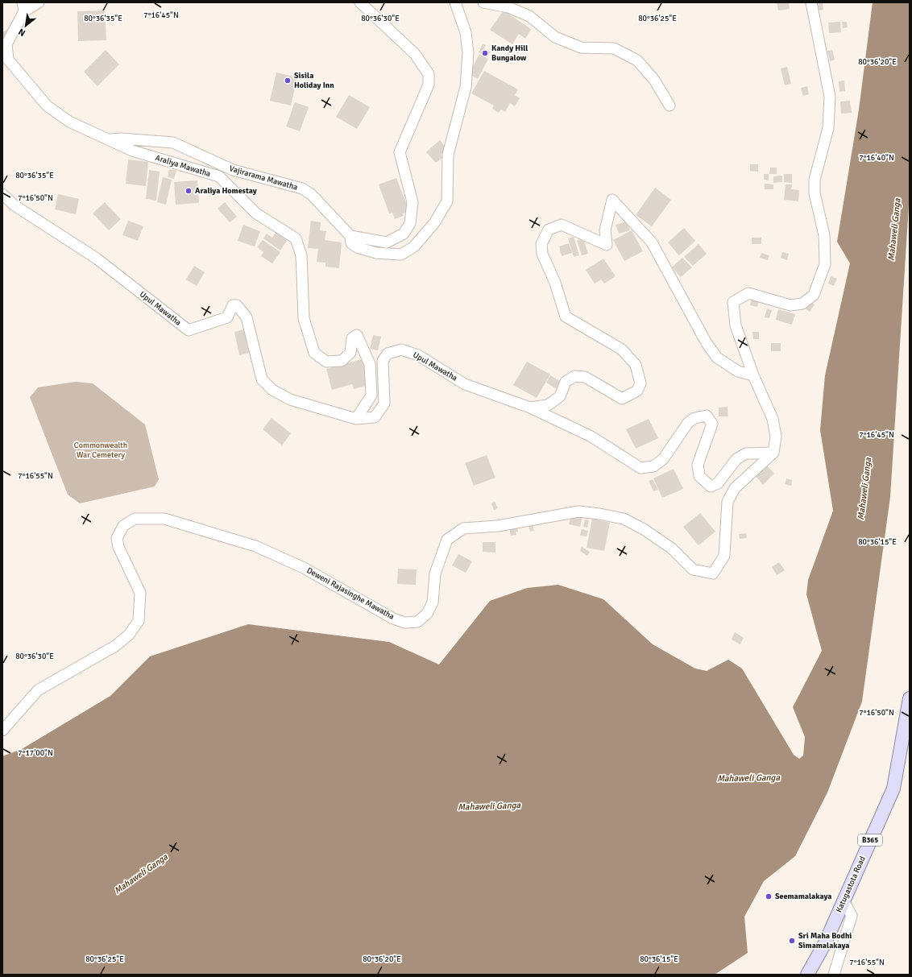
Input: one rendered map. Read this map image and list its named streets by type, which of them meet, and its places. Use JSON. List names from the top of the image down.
{
  "streets": {
    "main road": ["B365", "Katugastota Road"],
    "street": [
      "Araliya Mawatha",
      "Vajirarama Mawatha",
      "Upul Mawatha",
      "Deweni Rajasinghe Mawatha"
    ]
  },
  "crossings": [
    ["Araliya Mawatha", "Vajirarama Mawatha"],
    ["Araliya Mawatha", "Upul Mawatha"],
    ["Upul Mawatha", "Deweni Rajasinghe Mawatha"]
  ],
  "water": ["Mahaweli Ganga"],
  "parks": ["Commonwealth War Cemetery"],
  "places": [
    "Kandy Hill Bungalow",
    "Sisila Holiday Inn",
    "Araliya Homestay",
    "Seemamalakaya",
    "Sri Maha Bodhi Simamalakaya"
  ],
  "north": "bottom left",
  "coordinates": [
    "7°16'45\"N",
    "80°36'30\"E",
    "80°36'25\"E",
    "80°36'35\"E",
    "80°36'20\"E",
    "7°16'40\"N",
    "7°16'50\"N",
    "7°16'55\"N",
    "80°36'15\"E",
    "7°17'00\"N"
  ]
}
